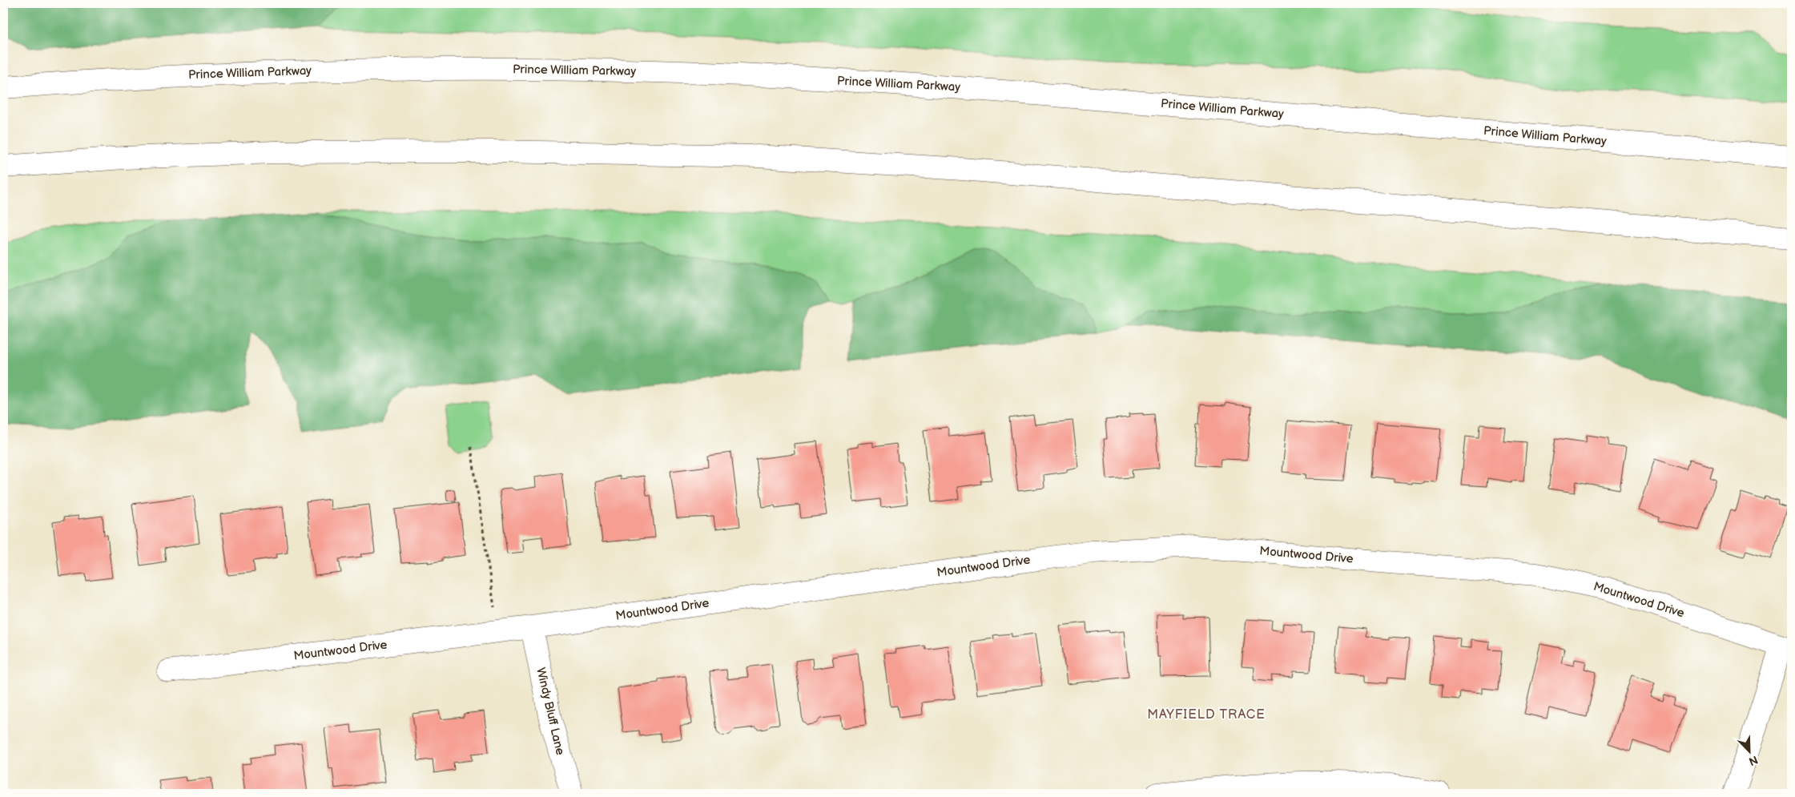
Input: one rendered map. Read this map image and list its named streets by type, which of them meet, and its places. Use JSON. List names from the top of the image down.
{
  "streets": {
    "main road": ["Prince William Parkway", "Mountwood Drive", "Windy Bluff Lane"]
  },
  "crossings": [
    ["Mountwood Drive", "Windy Bluff Lane"]
  ],
  "districts": ["MAYFIELD TRACE"],
  "north": "bottom right"
}
